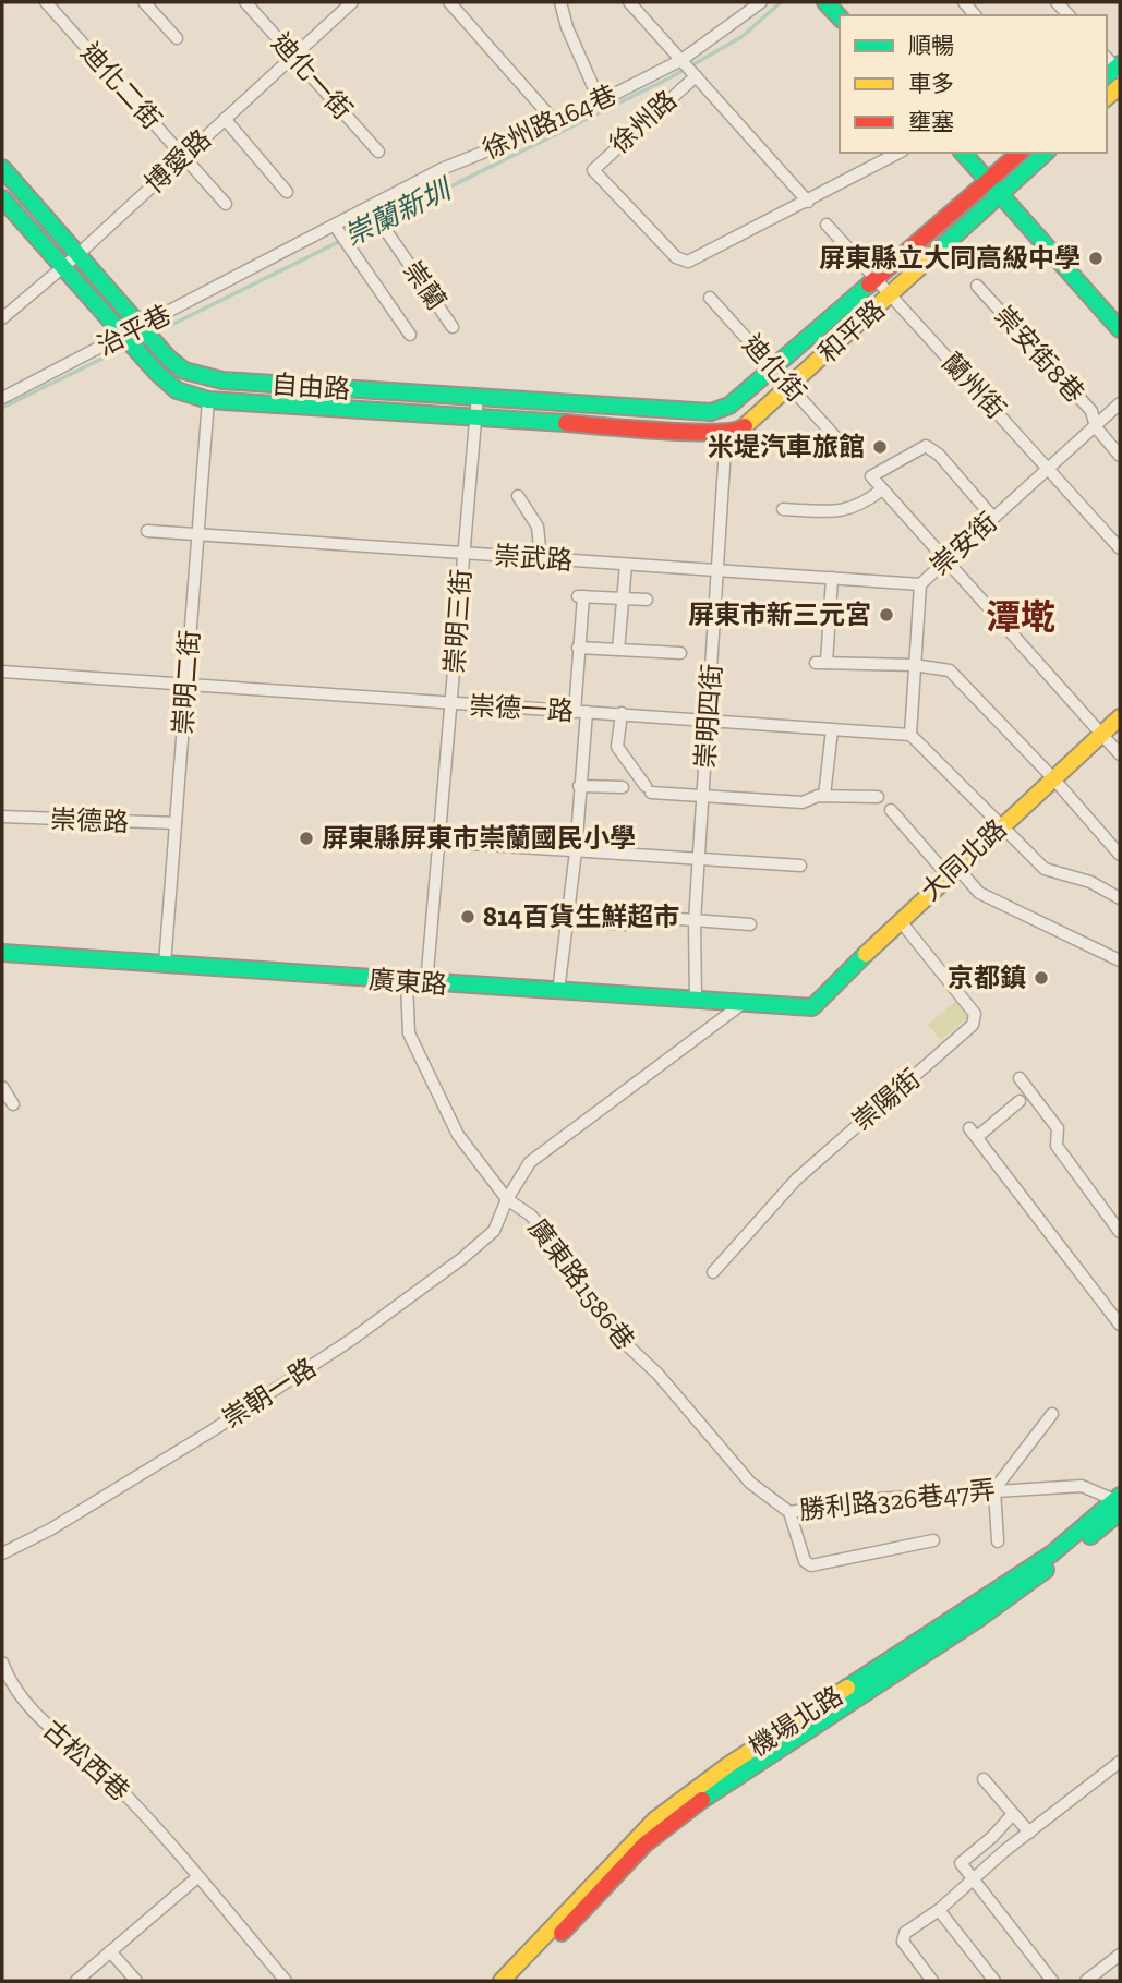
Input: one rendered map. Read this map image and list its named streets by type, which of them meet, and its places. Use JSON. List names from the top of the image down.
{
  "streets": {
    "street": [
      "迪化一街",
      "迪化二街",
      "徐州路164巷",
      "徐州路",
      "博愛路",
      "崇蘭",
      "治平巷",
      "和平路",
      "崇安街8巷",
      "迪化街",
      "蘭州街",
      "自由路",
      "崇安街",
      "崇武路",
      "崇明三街",
      "崇明二街",
      "崇德一路",
      "崇明四街",
      "崇德路",
      "大同北路",
      "廣東路",
      "崇陽街",
      "廣東路1586巷",
      "崇朝一路",
      "勝利路326巷47弄",
      "機場北路",
      "古松西巷"
    ]
  },
  "crossings": [
    ["迪化一街", "博愛路"],
    ["迪化二街", "博愛路"],
    ["徐州路164巷", "徐州路"],
    ["徐州路164巷", "崇蘭"],
    ["徐州路164巷", "治平巷"],
    ["博愛路", "自由路"],
    ["崇蘭", "治平巷"],
    ["治平巷", "自由路"],
    ["和平路", "迪化街"],
    ["和平路", "蘭州街"],
    ["和平路", "自由路"],
    ["和平路", "崇明四街"],
    ["崇安街8巷", "崇安街"],
    ["蘭州街", "崇安街"],
    ["自由路", "崇明三街"],
    ["自由路", "崇明二街"],
    ["自由路", "崇明四街"],
    ["崇安街", "崇武路"],
    ["崇安街", "崇德一路"],
    ["崇武路", "崇明三街"],
    ["崇武路", "崇明二街"],
    ["崇武路", "崇明四街"],
    ["崇明三街", "崇德一路"],
    ["崇明三街", "廣東路"],
    ["崇明二街", "崇德一路"],
    ["崇明二街", "崇德路"],
    ["崇明二街", "廣東路"],
    ["崇德一路", "崇明四街"],
    ["崇明四街", "廣東路"],
    ["大同北路", "廣東路"],
    ["大同北路", "崇陽街"],
    ["廣東路", "廣東路1586巷"],
    ["廣東路1586巷", "崇朝一路"],
    ["廣東路1586巷", "勝利路326巷47弄"],
    ["勝利路326巷47弄", "機場北路"]
  ],
  "districts": ["潭墘"],
  "water": ["崇蘭新圳"],
  "places": [
    "屏東縣立大同高級中學",
    "米堤汽車旅館",
    "屏東市新三元宮",
    "屏東縣屏東市崇蘭國民小學",
    "814百貨生鮮超市",
    "京都鎮"
  ],
  "legend": ["順暢", "車多", "壅塞"]
}
